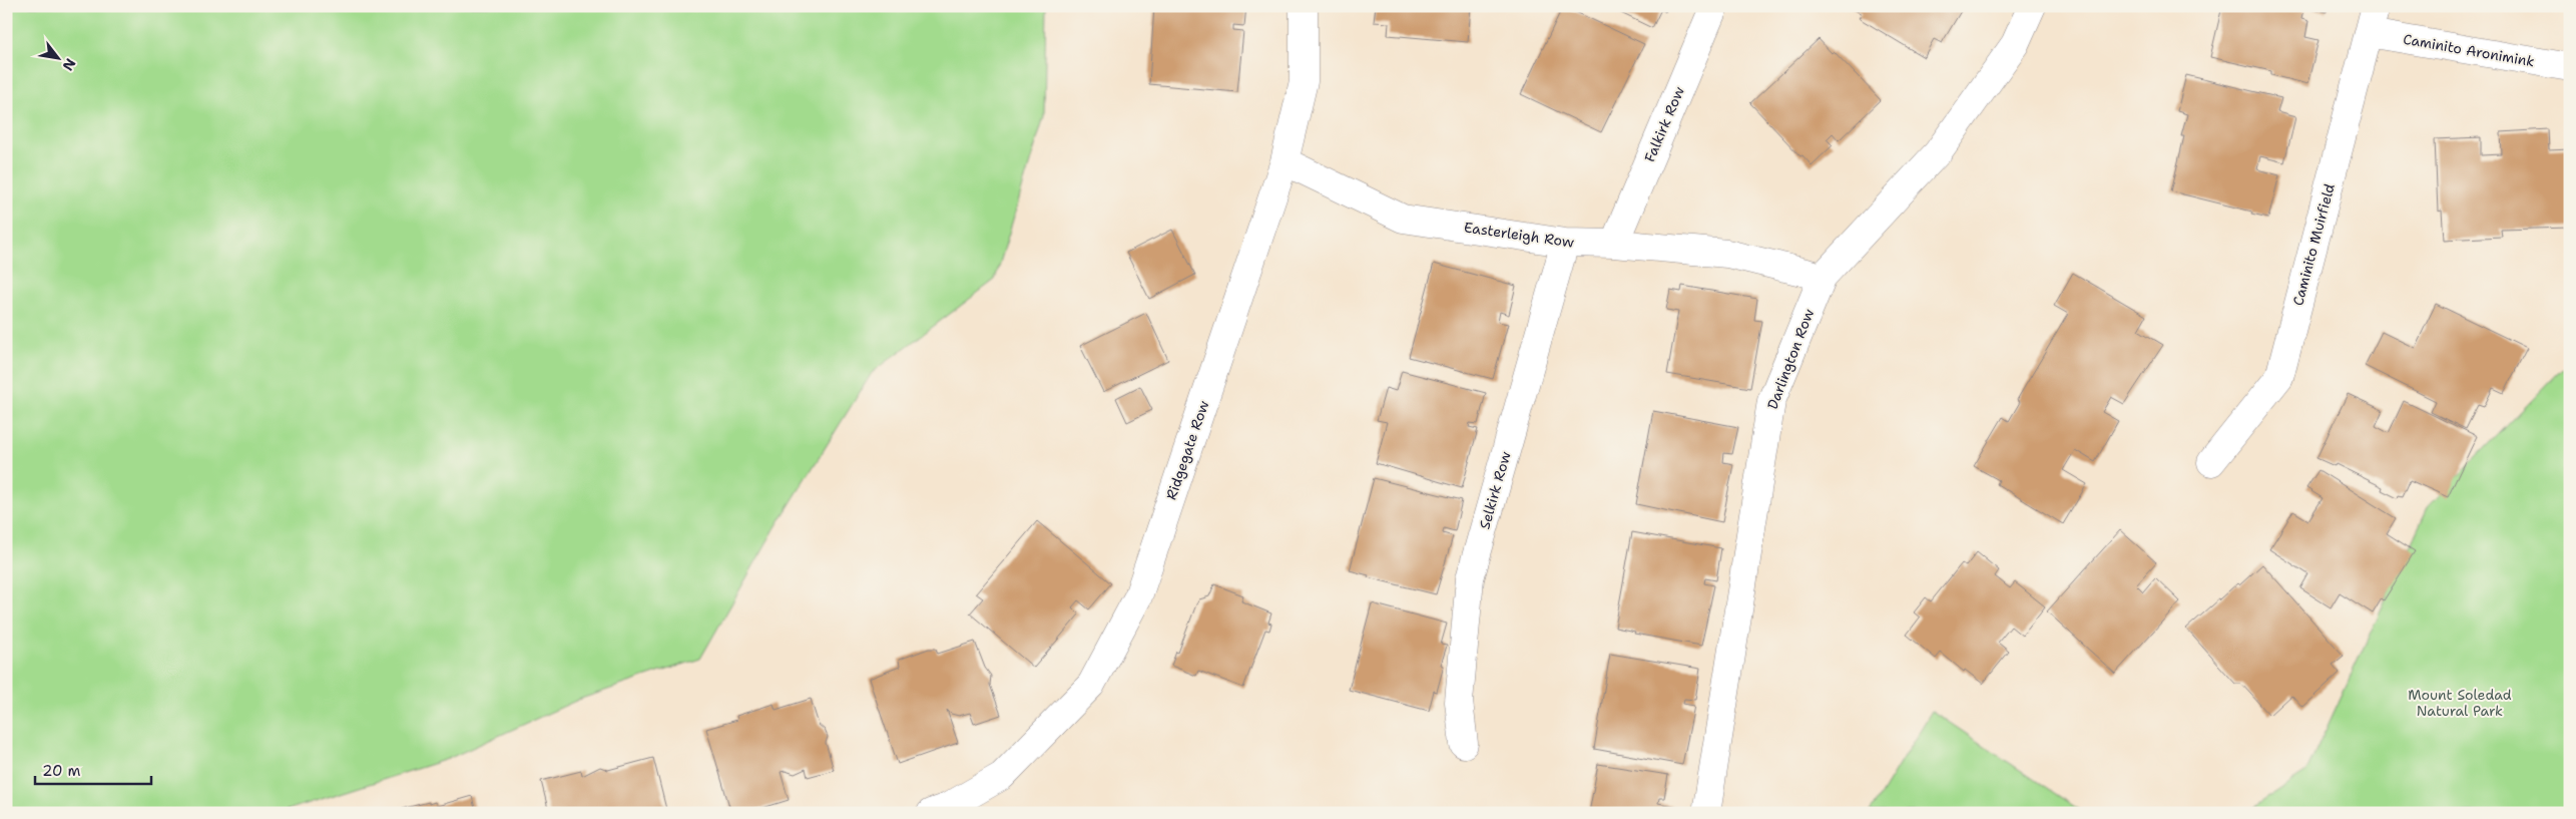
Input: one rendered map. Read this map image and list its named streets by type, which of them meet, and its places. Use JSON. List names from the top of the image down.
{
  "streets": {
    "street": [
      "Caminito Aronimink",
      "Falkirk Row",
      "Easterleigh Row",
      "Caminito Muirfield",
      "Darlington Row",
      "Ridgegate Row",
      "Selkirk Row"
    ]
  },
  "crossings": [
    ["Caminito Aronimink", "Caminito Muirfield"],
    ["Falkirk Row", "Easterleigh Row"],
    ["Easterleigh Row", "Darlington Row"],
    ["Easterleigh Row", "Ridgegate Row"],
    ["Easterleigh Row", "Selkirk Row"]
  ],
  "parks": ["Mount Soledad Natural Park"],
  "scale_bar": "20 m",
  "north": "bottom right"
}
